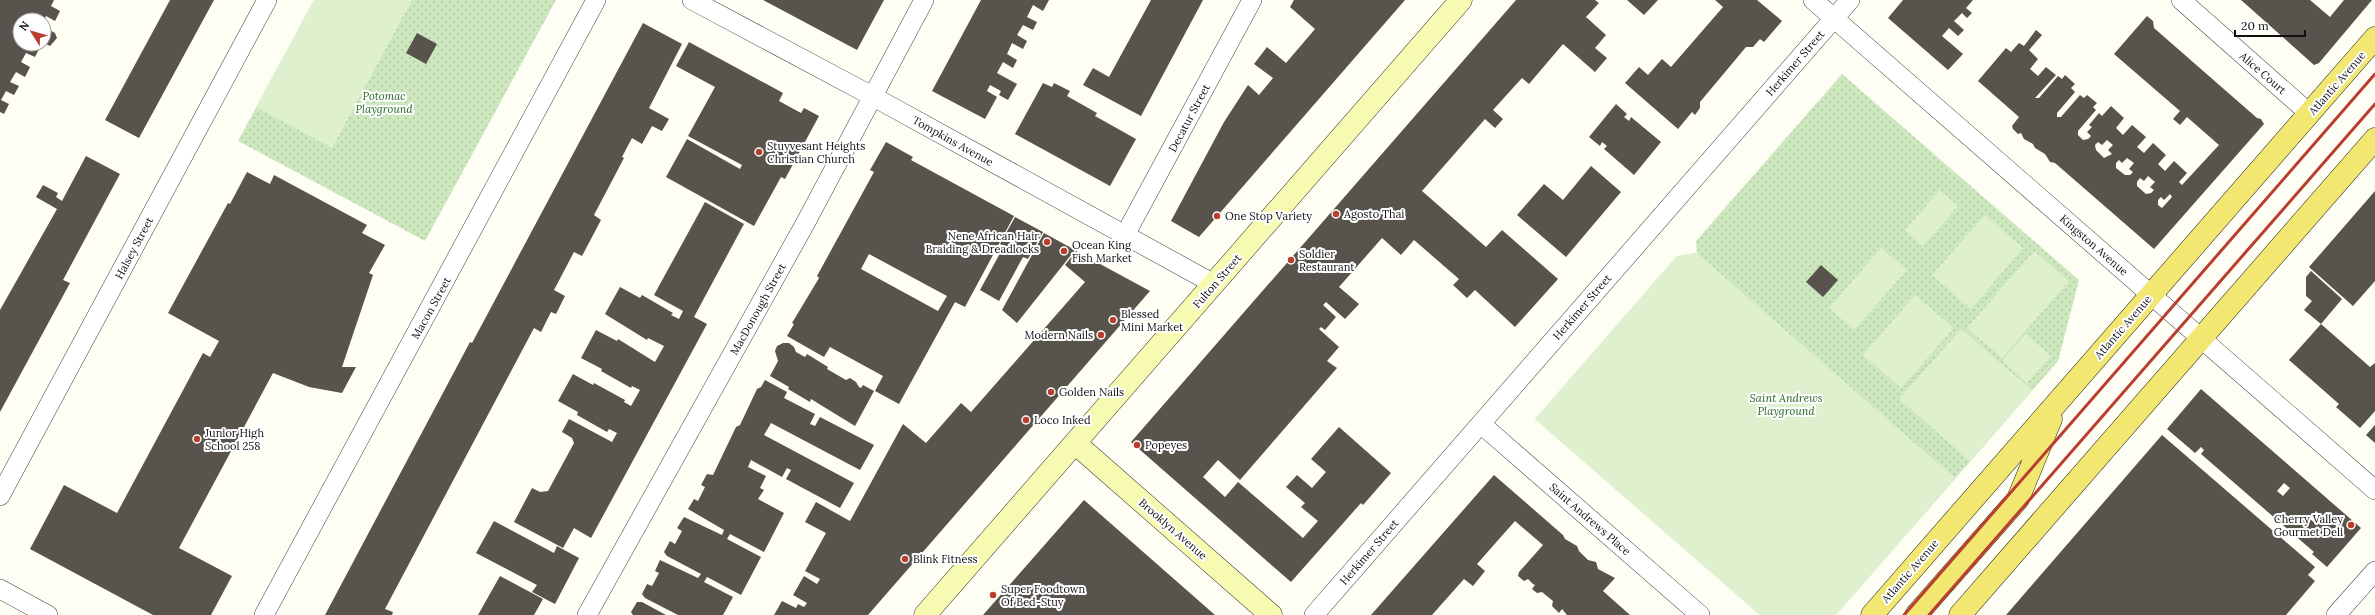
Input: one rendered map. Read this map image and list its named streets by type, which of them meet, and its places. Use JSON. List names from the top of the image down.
{
  "streets": {
    "main road": ["Atlantic Avenue", "Fulton Street", "Brooklyn Avenue"],
    "street": [
      "Herkimer Street",
      "Alice Court",
      "Decatur Street",
      "Tompkins Avenue",
      "Kingston Avenue",
      "Halsey Street",
      "Macon Street",
      "MacDonough Street",
      "Saint Andrews Place"
    ]
  },
  "crossings": [
    ["Herkimer Street", "Kingston Avenue"],
    ["Herkimer Street", "Saint Andrews Place"],
    ["Alice Court", "Atlantic Avenue"],
    ["Atlantic Avenue", "Kingston Avenue"],
    ["Decatur Street", "Tompkins Avenue"],
    ["Tompkins Avenue", "Fulton Street"],
    ["Tompkins Avenue", "MacDonough Street"],
    ["Fulton Street", "Brooklyn Avenue"]
  ],
  "parks": ["Potomac Playground", "Saint Andrews Playground"],
  "places": [
    "Stuyvesant Heights Christian Church",
    "Agosto Thai",
    "One Stop Variety",
    "Nene African Hair Braiding & Dreadlocks",
    "Ocean King Fish Market",
    "Soldier Restaurant",
    "Blessed Mini Market",
    "Modern Nails",
    "Golden Nails",
    "Loco Inked",
    "Junior High School 258",
    "Popeyes",
    "Cherry Valley Gourmet Deli",
    "Blink Fitness",
    "Super Foodtown Of Bed-Stuy"
  ],
  "scale_bar": "20 m",
  "north": "top left"
}
